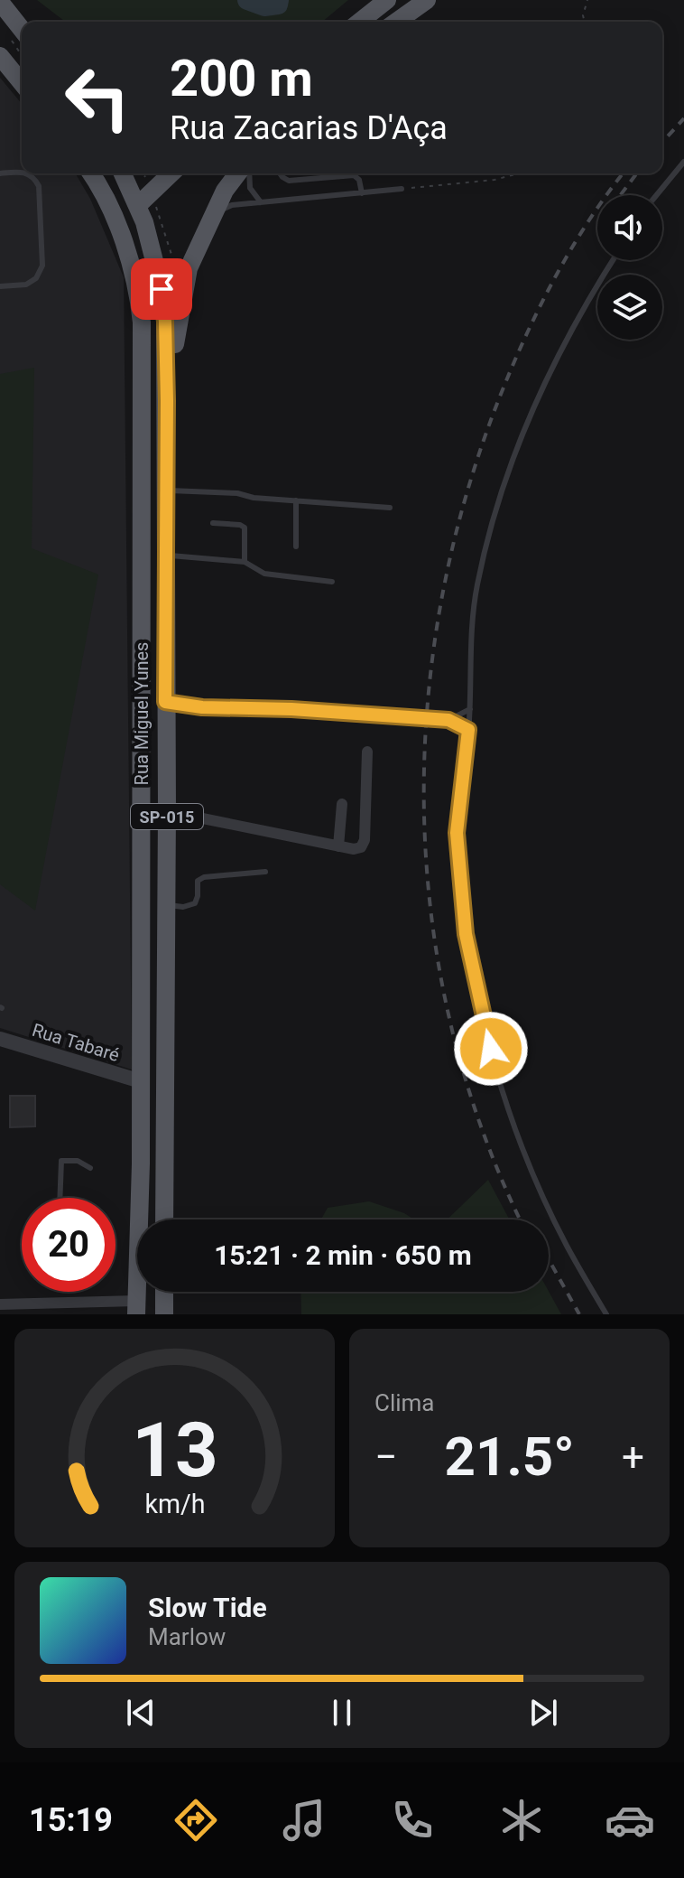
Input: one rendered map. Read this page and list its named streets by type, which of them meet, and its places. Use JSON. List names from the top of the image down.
{
  "streets": {
    "main road": ["Rua Miguel Yunes", "SP-015"],
    "street": ["Rua Tabaré"]
  },
  "crossings": [
    ["Rua Miguel Yunes", "Rua Tabaré"]
  ],
  "page": {
    "turn": ["200 m", "Rua Zacarias D'Aça"],
    "limit": "20",
    "trip": "15:21 · 2 min · 650 m",
    "tile": "Clima",
    "heat": ["−", "21.5°", "+"],
    "song": ["Slow Tide", "Marlow"],
    "tabs": "15:19",
    "gauge": ["13", "km/h"]
  }
}
